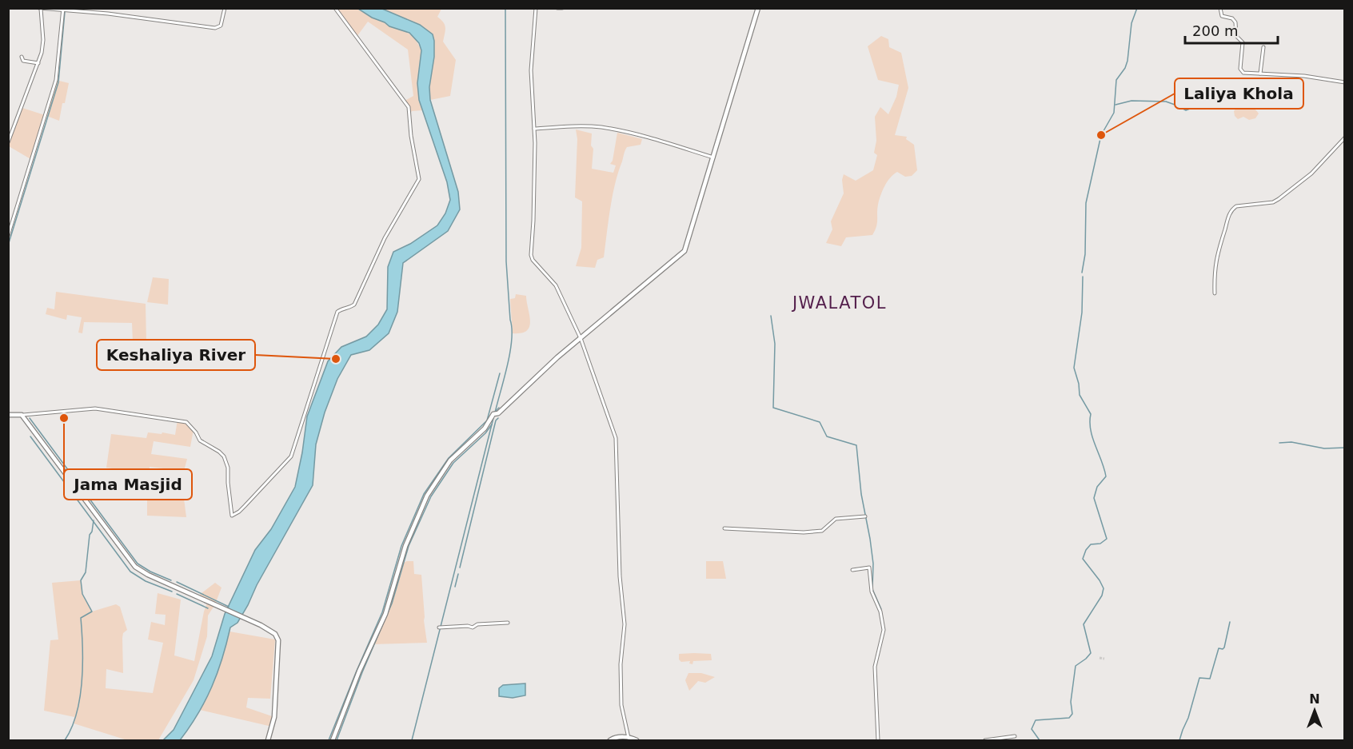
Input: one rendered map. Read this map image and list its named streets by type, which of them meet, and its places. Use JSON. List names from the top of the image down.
{
  "districts": ["JWALATOL"],
  "places": ["Laliya Khola", "Keshaliya River", "Jama Masjid"],
  "scale_bar": "200 m",
  "north": "top"
}
